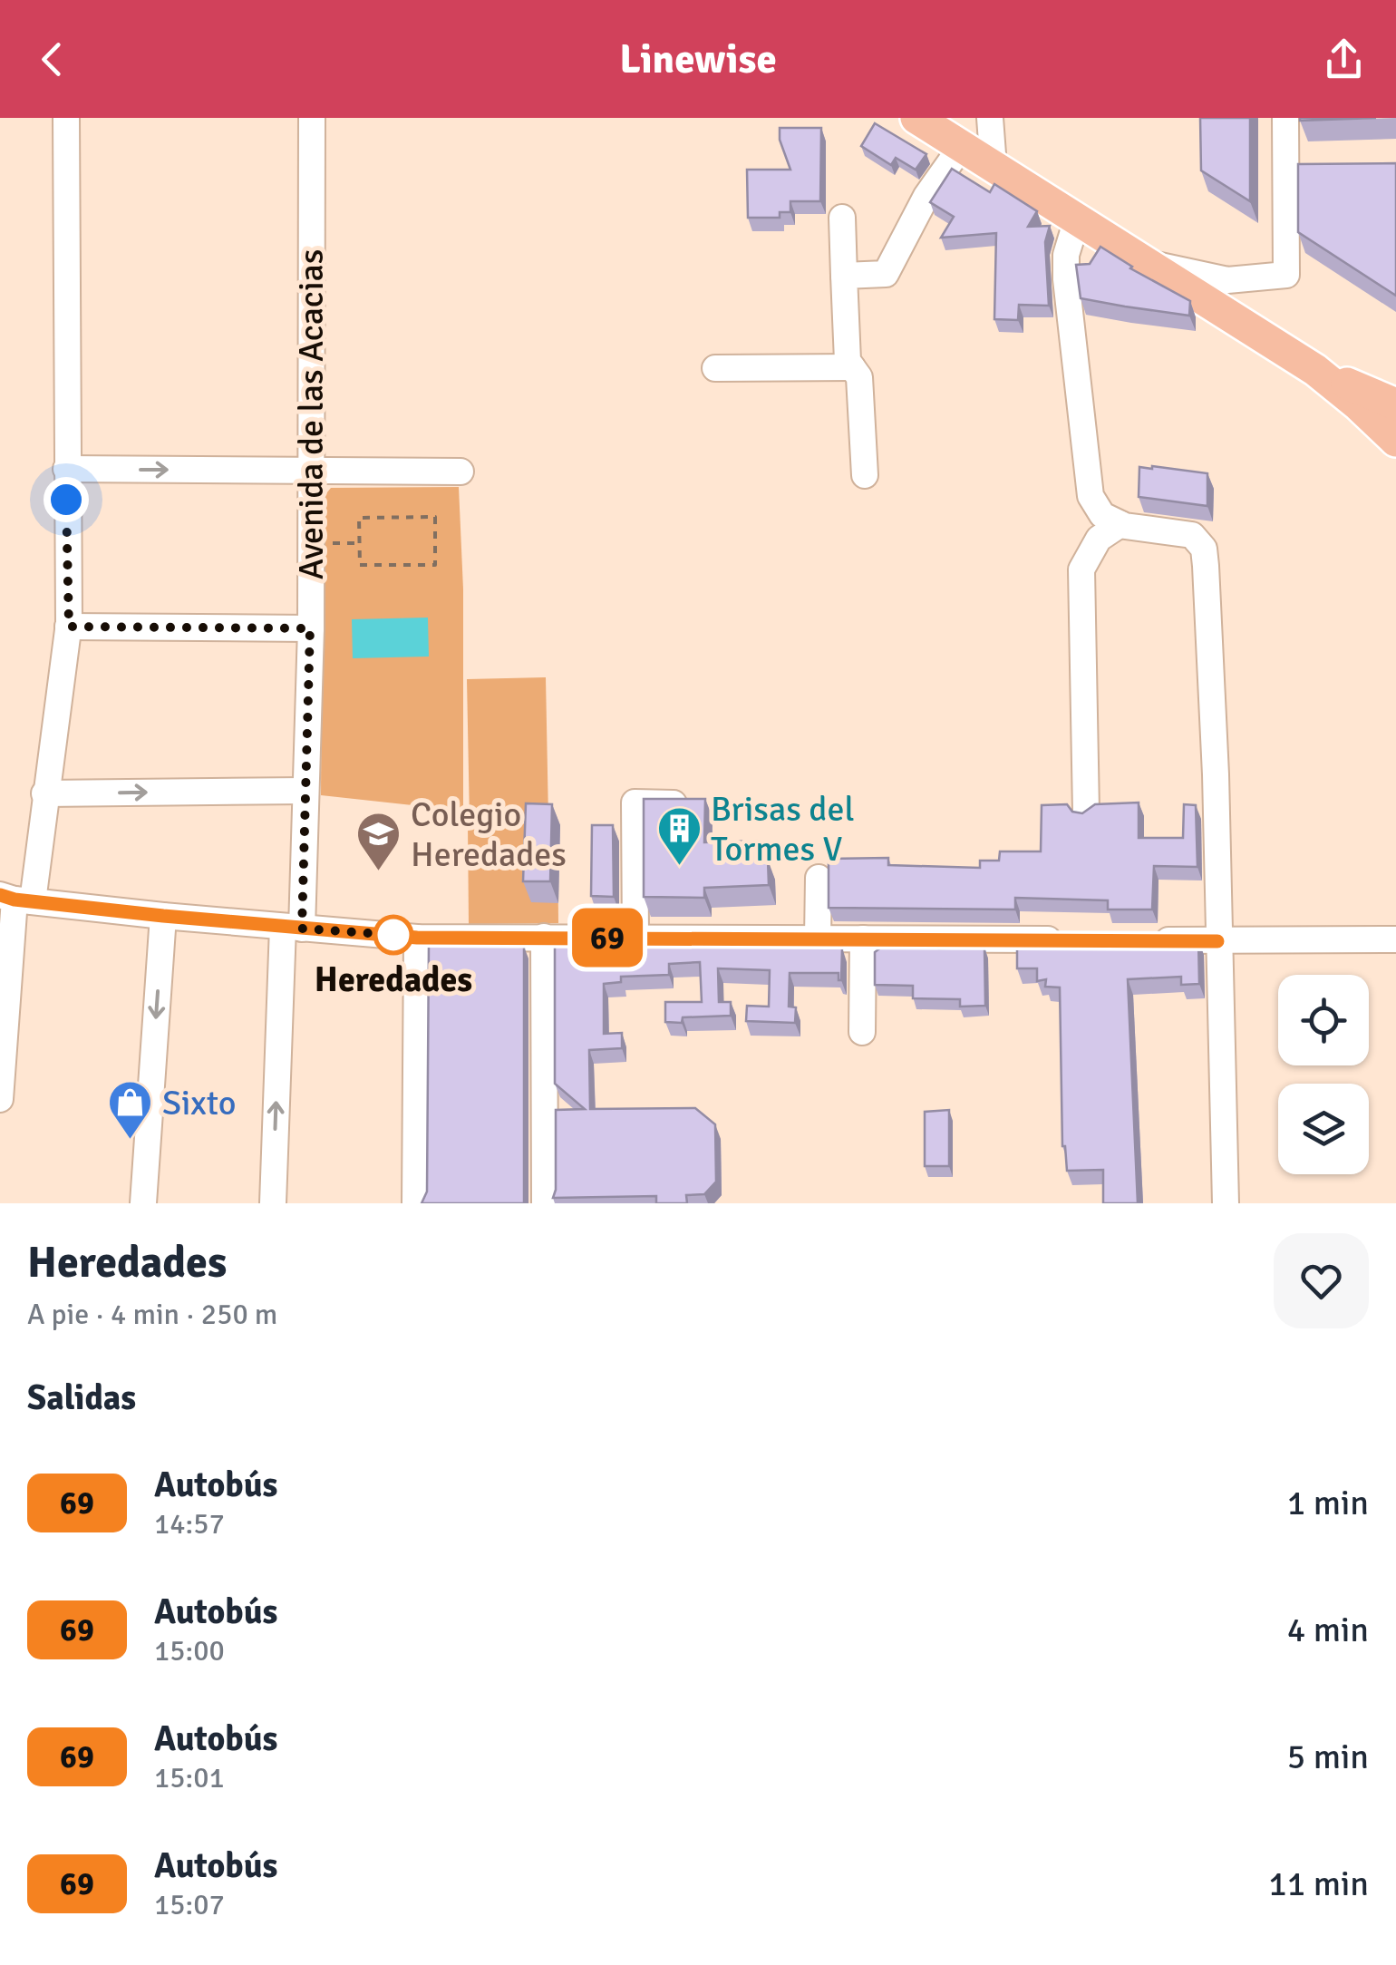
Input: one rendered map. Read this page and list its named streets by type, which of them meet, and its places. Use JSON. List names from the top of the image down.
{
  "streets": {
    "street": ["Avenida de las Acacias"]
  },
  "places": {
    "building": ["Brisas del Tormes V"],
    "school or university": ["Colegio Heredades"],
    "other": ["Heredades"],
    "shop": ["Sixto"]
  },
  "lines": ["bus line 69"],
  "page": {
    "header": "Linewise",
    "on_map": "69",
    "heading": [
      ["Heredades", "A pie · 4 min · 250 m"],
      "Salidas"
    ],
    "list": [
      {
        "mark": "69",
        "name": "Autobús",
        "note": "14:57",
        "value": "1 min"
      },
      {
        "mark": "69",
        "name": "Autobús",
        "note": "15:00",
        "value": "4 min"
      },
      {
        "mark": "69",
        "name": "Autobús",
        "note": "15:01",
        "value": "5 min"
      },
      {
        "mark": "69",
        "name": "Autobús",
        "note": "15:07",
        "value": "11 min"
      }
    ]
  }
}
